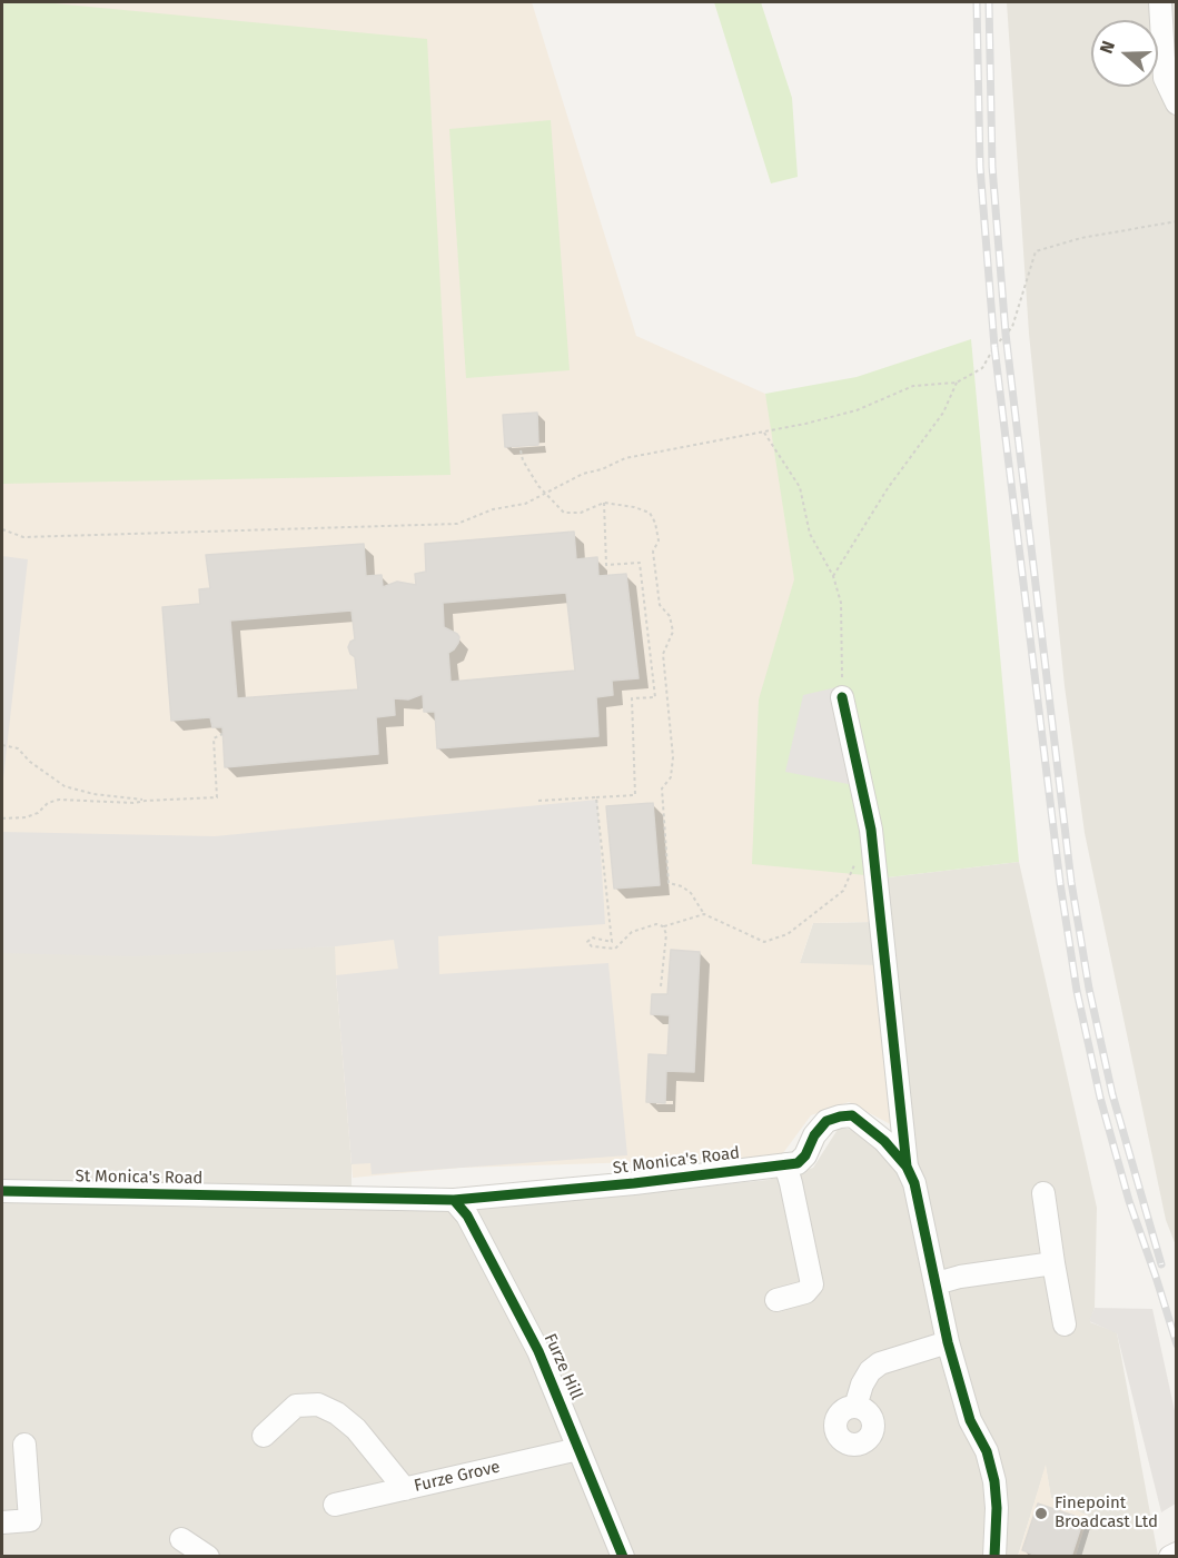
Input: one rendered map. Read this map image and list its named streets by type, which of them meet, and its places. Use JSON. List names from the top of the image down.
{
  "streets": {
    "street": ["St Monica's Road", "Furze Hill", "Furze Grove"]
  },
  "crossings": [
    ["St Monica's Road", "Furze Hill"],
    ["Furze Hill", "Furze Grove"]
  ],
  "places": ["Finepoint Broadcast Ltd"],
  "north": "left"
}
